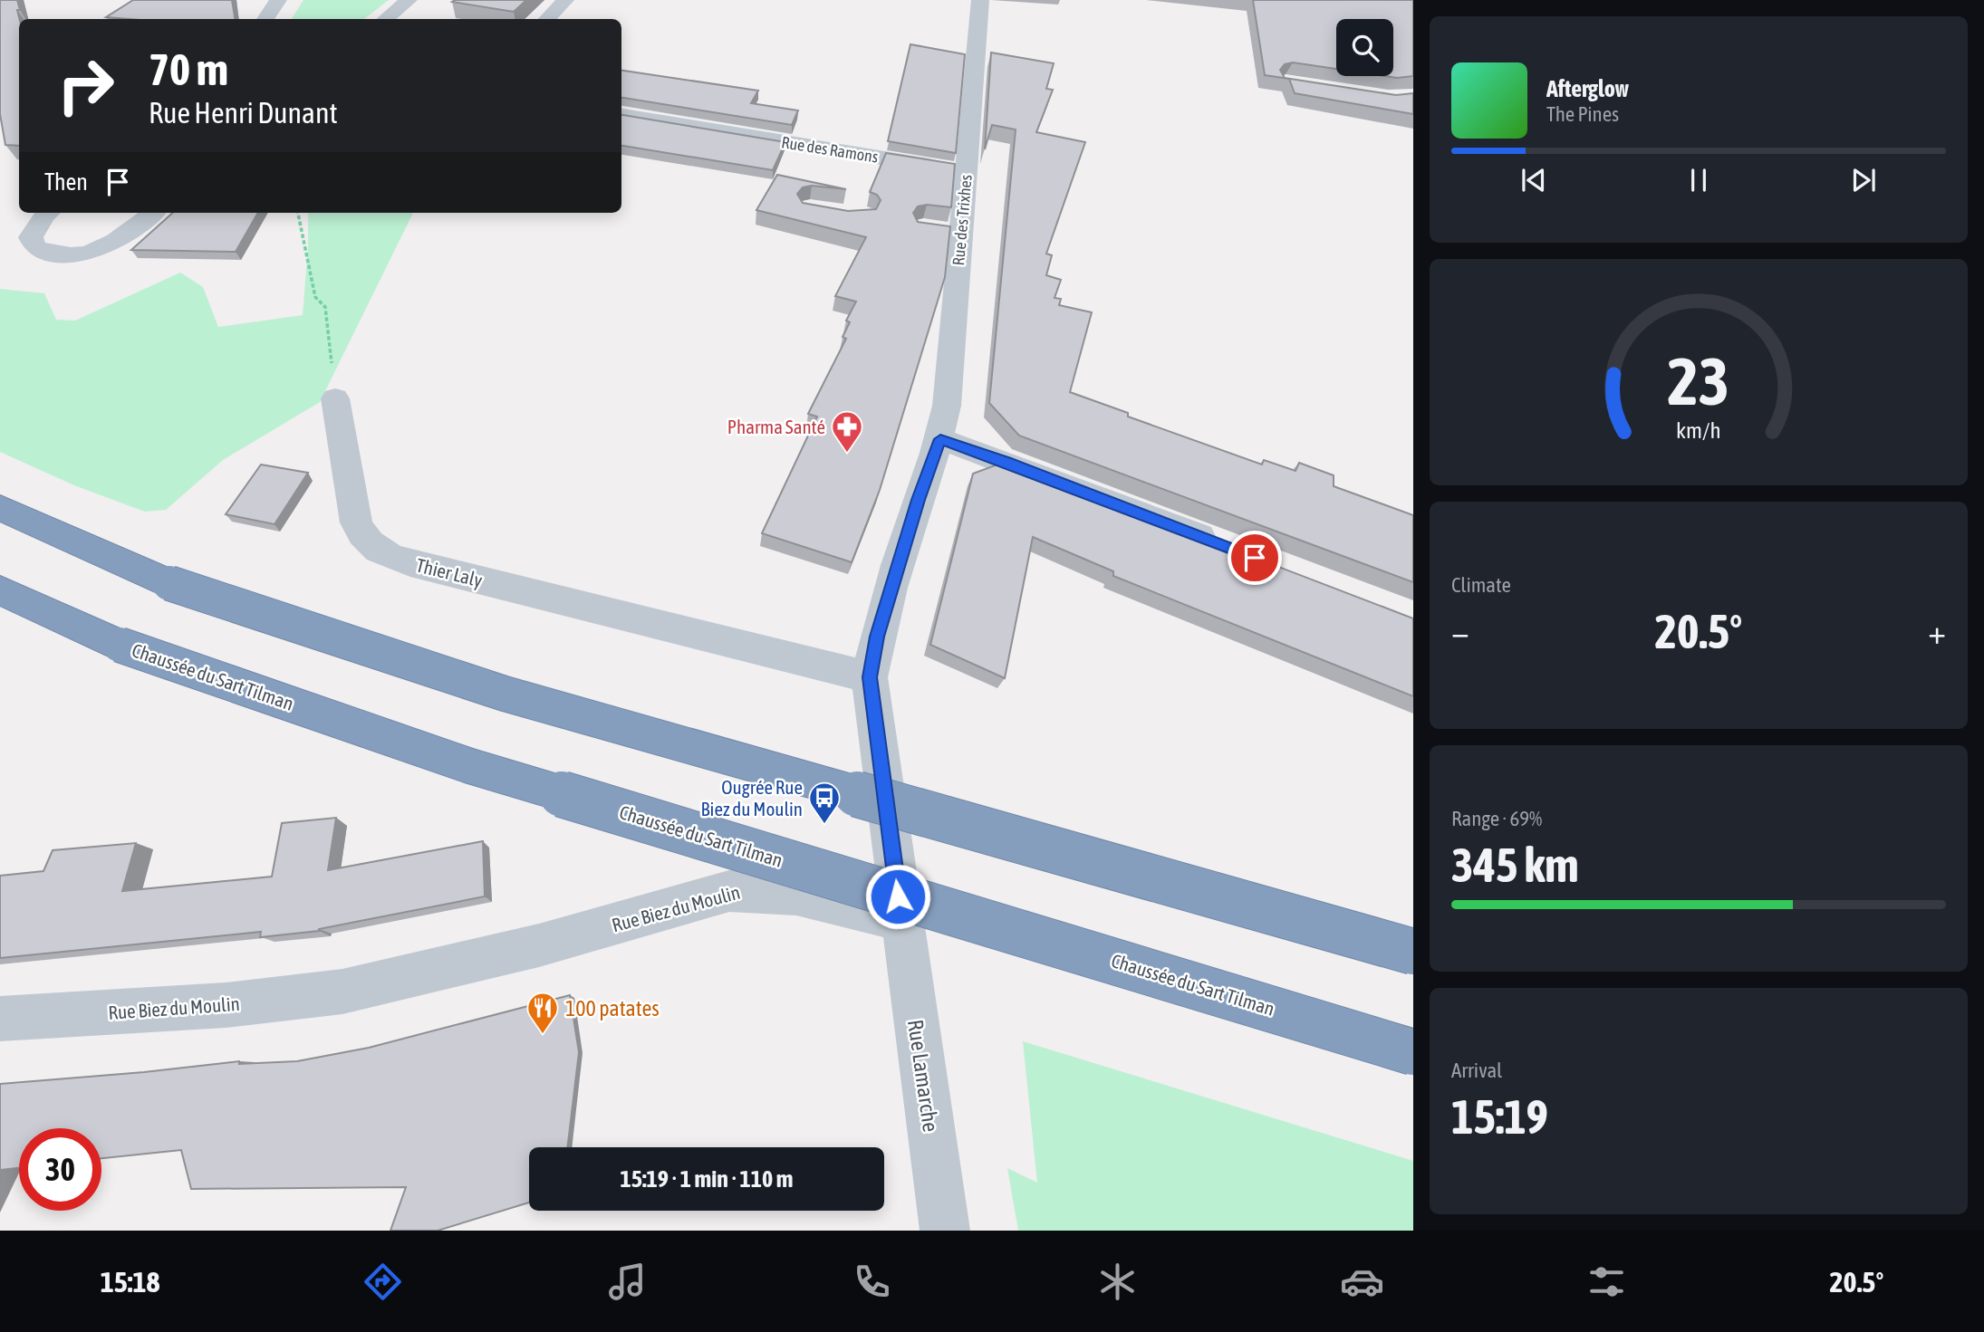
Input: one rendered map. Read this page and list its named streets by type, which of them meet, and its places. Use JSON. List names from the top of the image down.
{
  "streets": {
    "highway": ["Chaussée du Sart Tilman"],
    "street": [
      "Rue des Ramons",
      "Rue des Trixhes",
      "Thier Laly",
      "Rue Biez du Moulin",
      "Rue Lamarche"
    ]
  },
  "crossings": [
    ["Rue des Ramons", "Rue des Trixhes"],
    ["Rue Biez du Moulin", "Rue Lamarche"]
  ],
  "places": {
    "pharmacy": ["Pharma Santé"],
    "bus stop": ["Ougrée Rue Biez du Moulin"],
    "restaurant": ["100 patates"]
  },
  "page": {
    "turn": ["70 m", "Rue Henri Dunant"],
    "song": ["Afterglow", "The Pines"],
    "then": "Then",
    "tile": [
      "Climate",
      ["Range · 69%", "345 km"],
      ["Arrival", "15:19"]
    ],
    "heat": ["−", "20.5°", "+"],
    "limit": "30",
    "trip": "15:19 · 1 min · 110 m",
    "tabs": ["15:18", "20.5°"],
    "gauge": ["23", "km/h"]
  }
}
